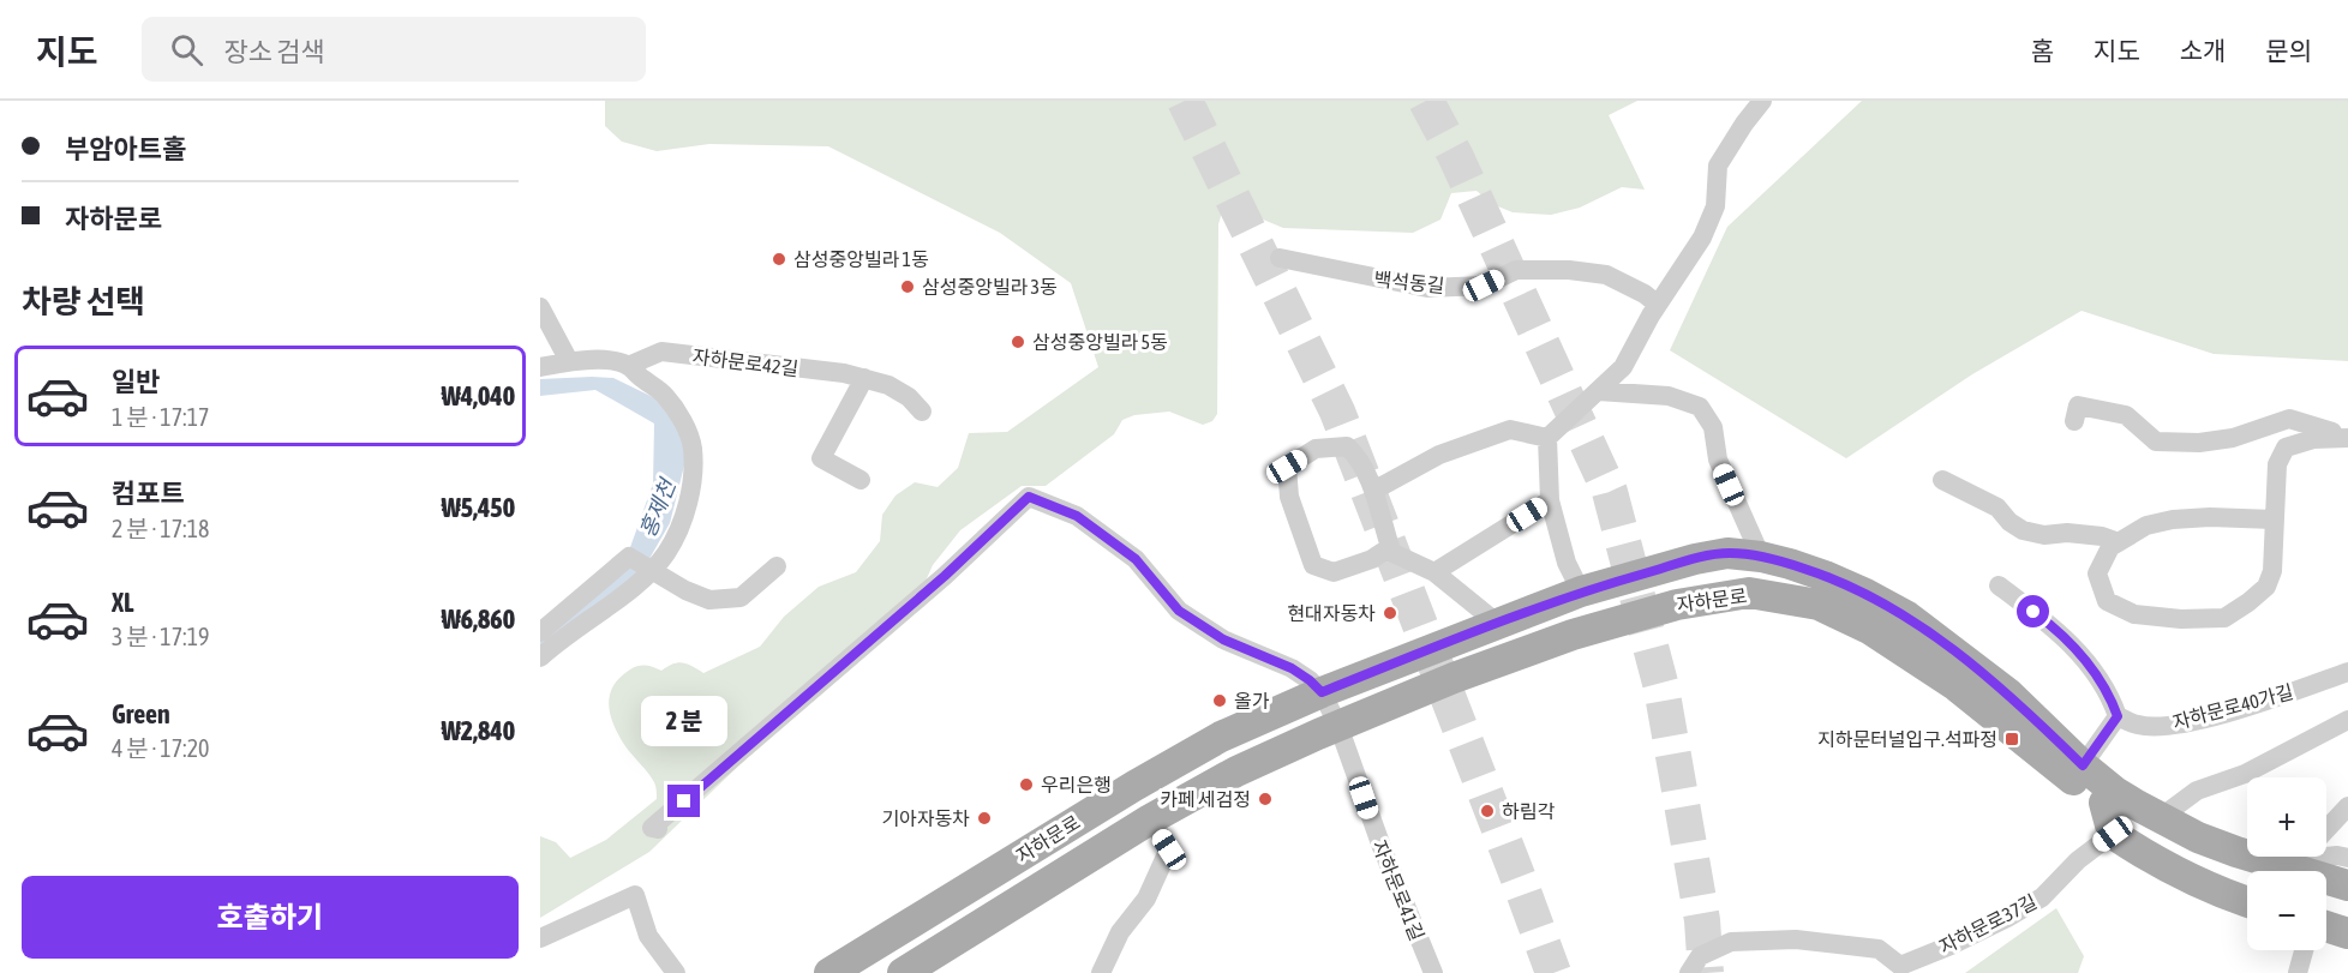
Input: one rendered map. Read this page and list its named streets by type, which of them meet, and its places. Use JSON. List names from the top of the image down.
{
  "streets": {
    "main road": ["자하문로"],
    "street": [
      "백석동길",
      "자하문로42길",
      "자하문로40가길",
      "자하문로41길",
      "자하문로37길"
    ]
  },
  "crossings": [
    ["자하문로", "자하문로41길"]
  ],
  "water": ["홍제천"],
  "places": {
    "other": [
      "삼성중앙빌라 1동",
      "삼성중앙빌라 3동",
      "삼성중앙빌라 5동",
      "현대자동차",
      "올가",
      "우리은행",
      "카페 세검정",
      "하림각",
      "기아자동차"
    ],
    "transit": ["지하문터널입구.석파정"]
  },
  "page": {
    "header": "지도",
    "search": "장소 검색",
    "nav": [
      "홈",
      "지도",
      "소개",
      "문의"
    ],
    "banner": ["부암아트홀", "자하문로"],
    "heading": "차량 선택",
    "list": [
      {
        "name": "일반",
        "note": "1 분 · 17:17",
        "value": "₩4,040"
      },
      {
        "name": "컴포트",
        "note": "2 분 · 17:18",
        "value": "₩5,450"
      },
      {
        "name": "XL",
        "note": "3 분 · 17:19",
        "value": "₩6,860"
      },
      {
        "name": "Green",
        "note": "4 분 · 17:20",
        "value": "₩2,840"
      }
    ],
    "bubble": "2 분",
    "map_buttons": ["+", "−"],
    "buttons": "호출하기"
  }
}
